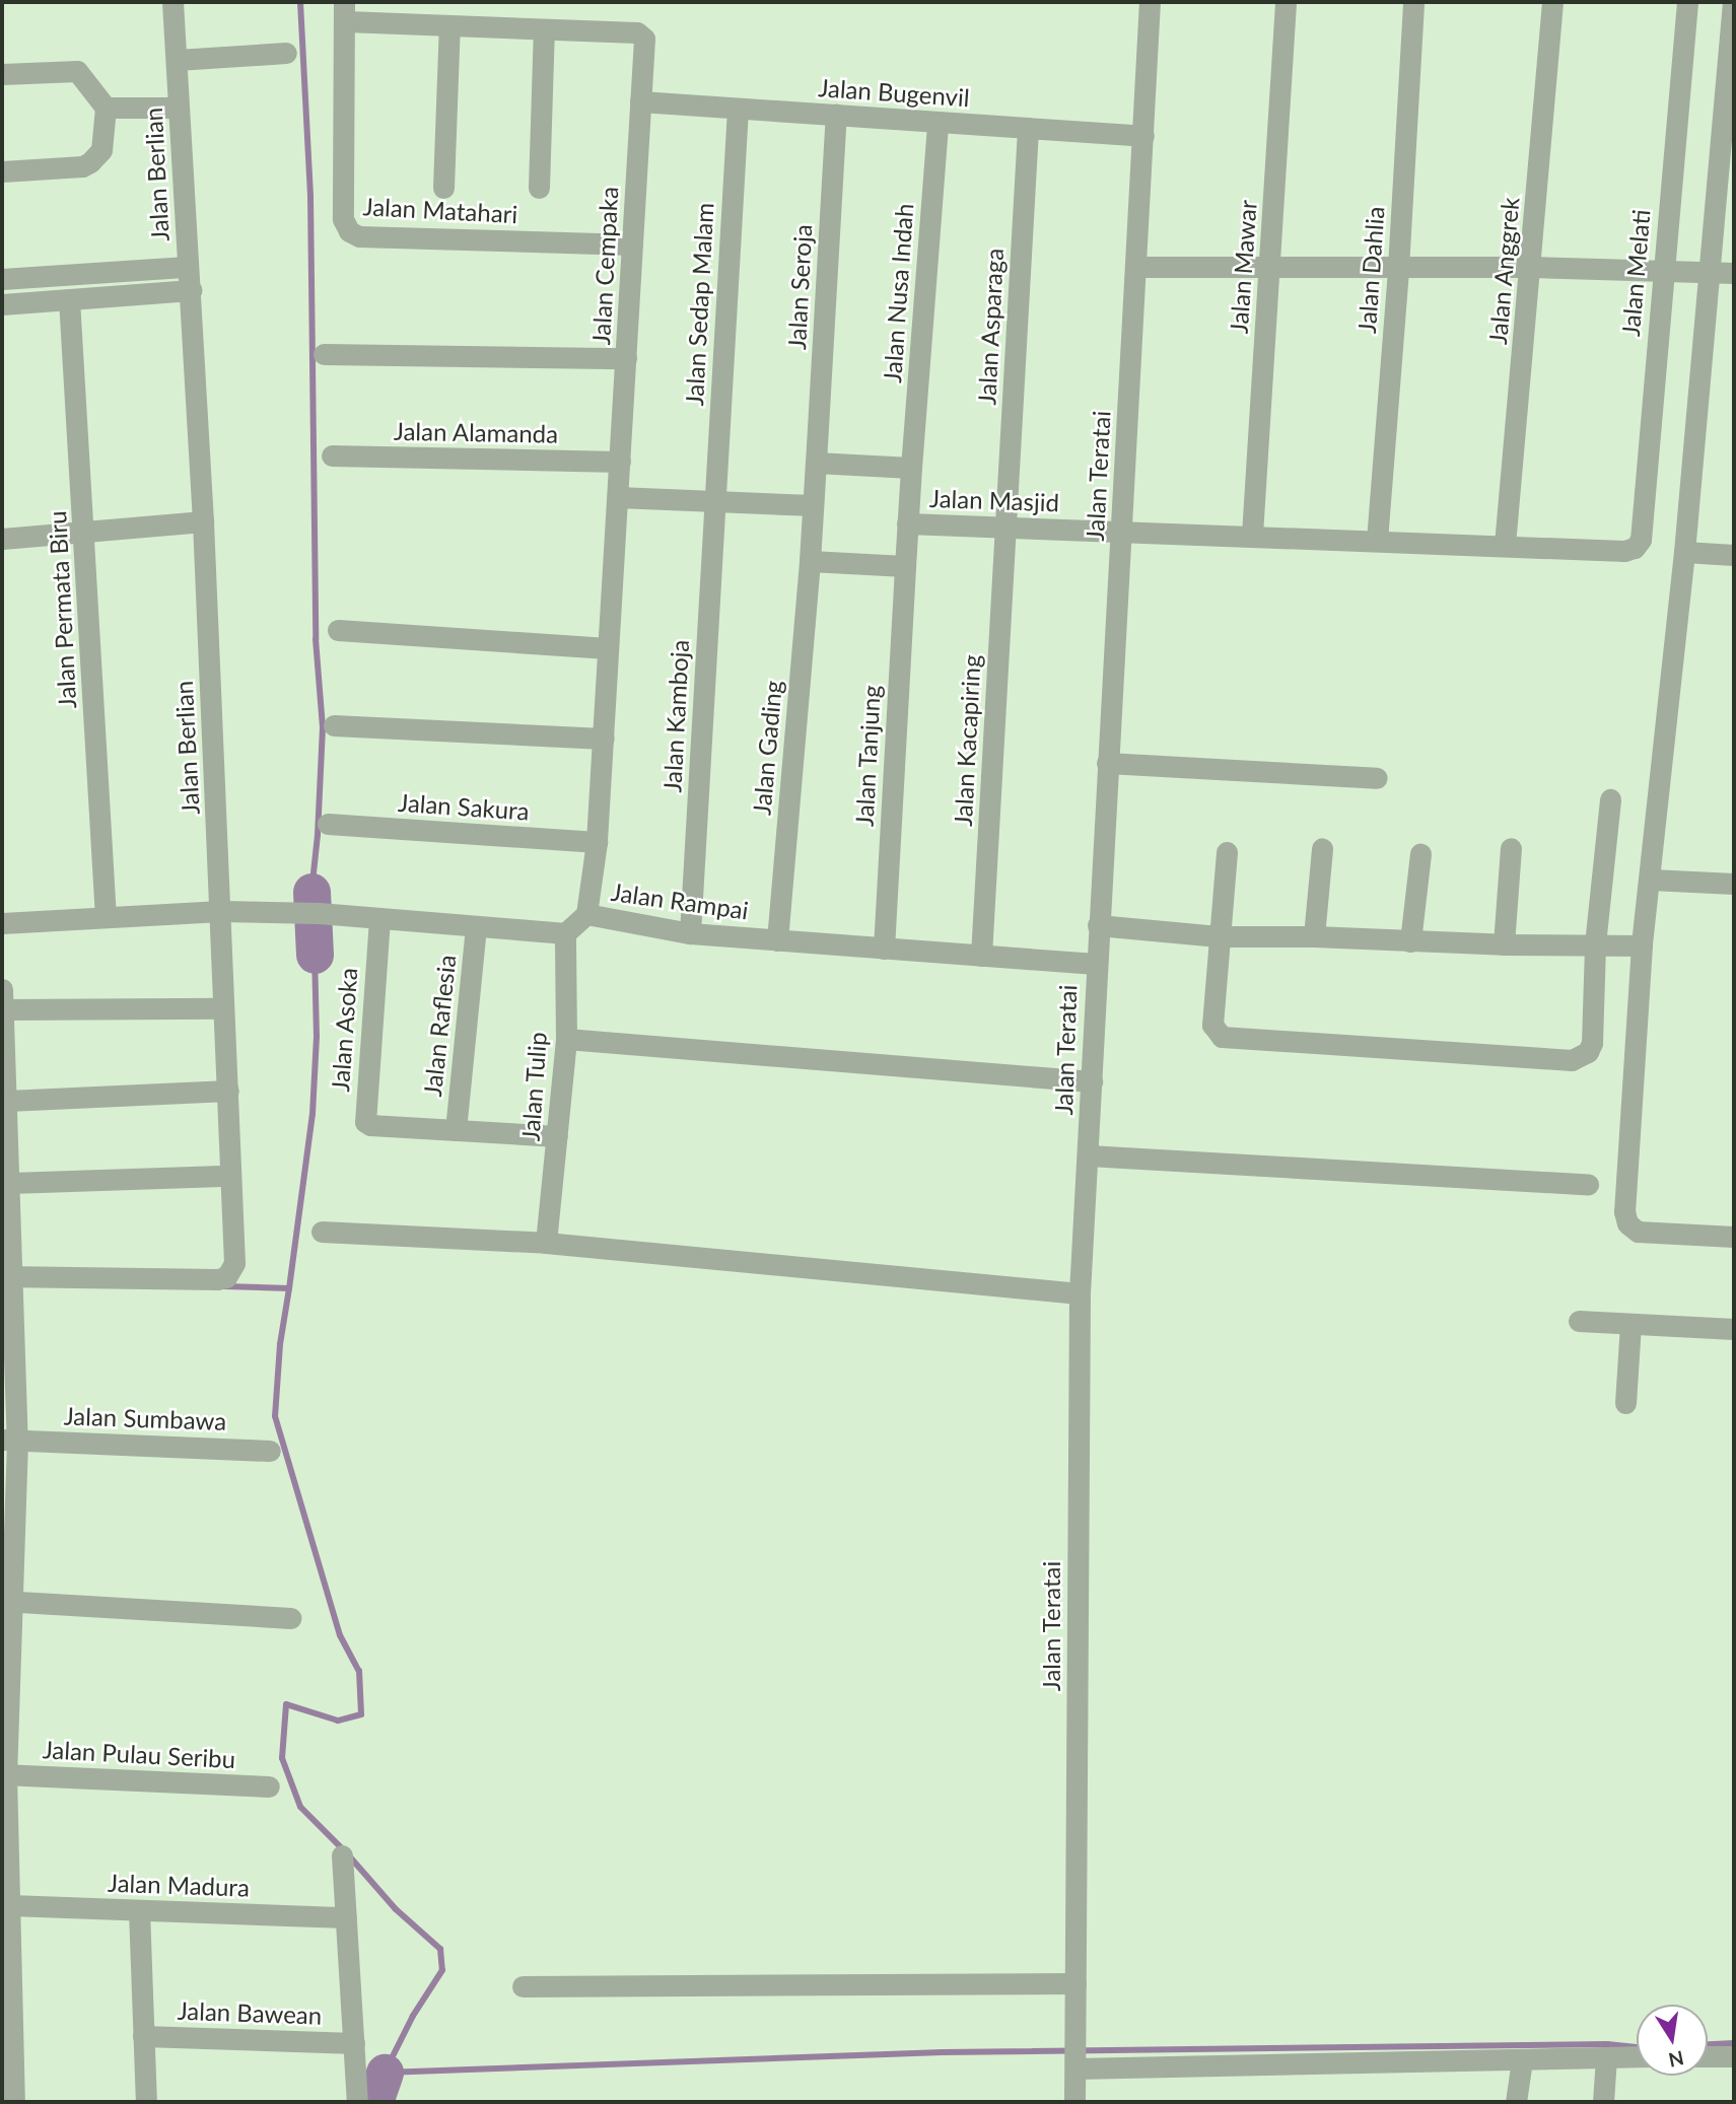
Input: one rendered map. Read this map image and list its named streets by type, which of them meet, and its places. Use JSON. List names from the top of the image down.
{
  "streets": {
    "street": [
      "Jalan Bugenvil",
      "Jalan Berlian",
      "Jalan Matahari",
      "Jalan Cempaka",
      "Jalan Mawar",
      "Jalan Dahlia",
      "Jalan Anggrek",
      "Jalan Melati",
      "Jalan Seroja",
      "Jalan Nusa Indah",
      "Jalan Sedap Malam",
      "Jalan Asparaga",
      "Jalan Alamanda",
      "Jalan Teratai",
      "Jalan Masjid",
      "Jalan Permata Biru",
      "Jalan Kamboja",
      "Jalan Kacapiring",
      "Jalan Gading",
      "Jalan Tanjung",
      "Jalan Sakura",
      "Jalan Rampai",
      "Jalan Raflesia",
      "Jalan Asoka",
      "Jalan Tulip",
      "Jalan Sumbawa",
      "Jalan Pulau Seribu",
      "Jalan Madura",
      "Jalan Bawean"
    ]
  },
  "crossings": [
    ["Jalan Bugenvil", "Jalan Cempaka"],
    ["Jalan Bugenvil", "Jalan Seroja"],
    ["Jalan Bugenvil", "Jalan Nusa Indah"],
    ["Jalan Bugenvil", "Jalan Sedap Malam"],
    ["Jalan Bugenvil", "Jalan Asparaga"],
    ["Jalan Bugenvil", "Jalan Teratai"],
    ["Jalan Matahari", "Jalan Cempaka"],
    ["Jalan Cempaka", "Jalan Alamanda"],
    ["Jalan Mawar", "Jalan Masjid"],
    ["Jalan Dahlia", "Jalan Masjid"],
    ["Jalan Anggrek", "Jalan Masjid"],
    ["Jalan Melati", "Jalan Masjid"],
    ["Jalan Seroja", "Jalan Gading"],
    ["Jalan Nusa Indah", "Jalan Masjid"],
    ["Jalan Nusa Indah", "Jalan Tanjung"],
    ["Jalan Sedap Malam", "Jalan Kamboja"],
    ["Jalan Asparaga", "Jalan Masjid"],
    ["Jalan Asparaga", "Jalan Kacapiring"],
    ["Jalan Teratai", "Jalan Masjid"],
    ["Jalan Teratai", "Jalan Rampai"],
    ["Jalan Masjid", "Jalan Kacapiring"],
    ["Jalan Masjid", "Jalan Tanjung"],
    ["Jalan Kamboja", "Jalan Rampai"],
    ["Jalan Kacapiring", "Jalan Rampai"],
    ["Jalan Gading", "Jalan Rampai"],
    ["Jalan Tanjung", "Jalan Rampai"],
    ["Jalan Rampai", "Jalan Tulip"],
    ["Jalan Raflesia", "Jalan Asoka"],
    ["Jalan Asoka", "Jalan Tulip"]
  ],
  "north": "bottom"
}
